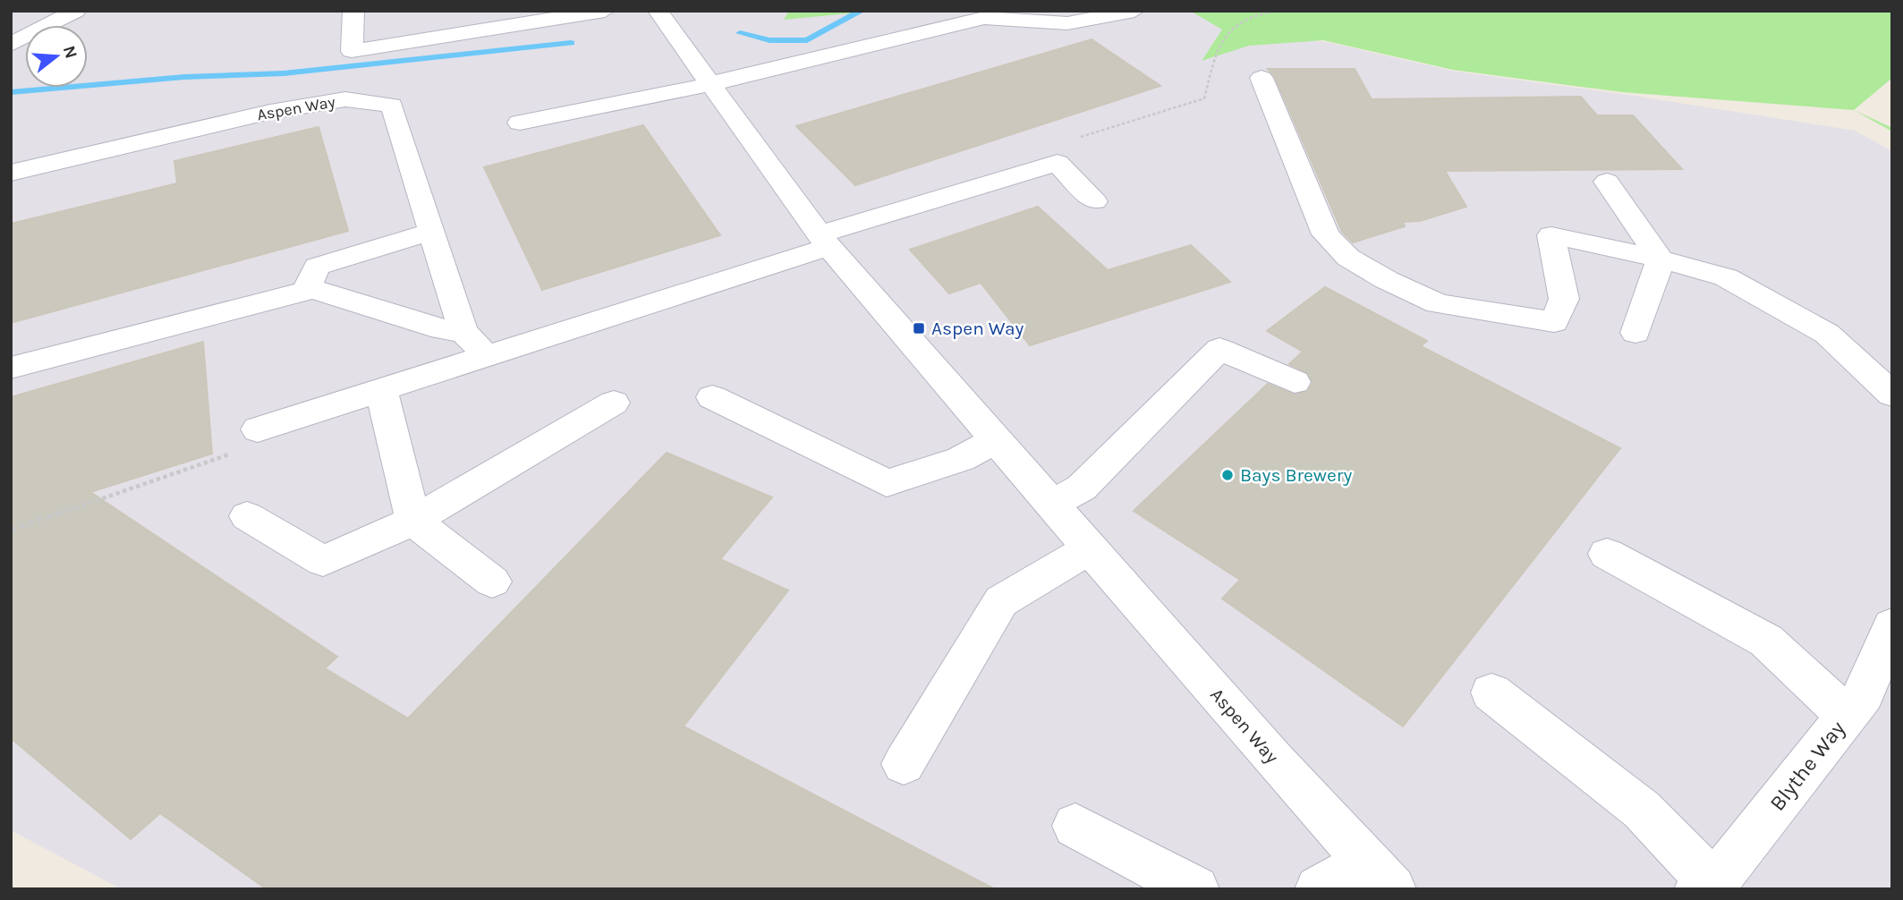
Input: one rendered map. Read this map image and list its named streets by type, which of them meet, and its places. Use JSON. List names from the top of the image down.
{
  "streets": {
    "lane": ["Aspen Way", "Blythe Way"]
  },
  "places": {
    "transit": ["Aspen Way"],
    "other": ["Bays Brewery"]
  },
  "north": "right"
}
